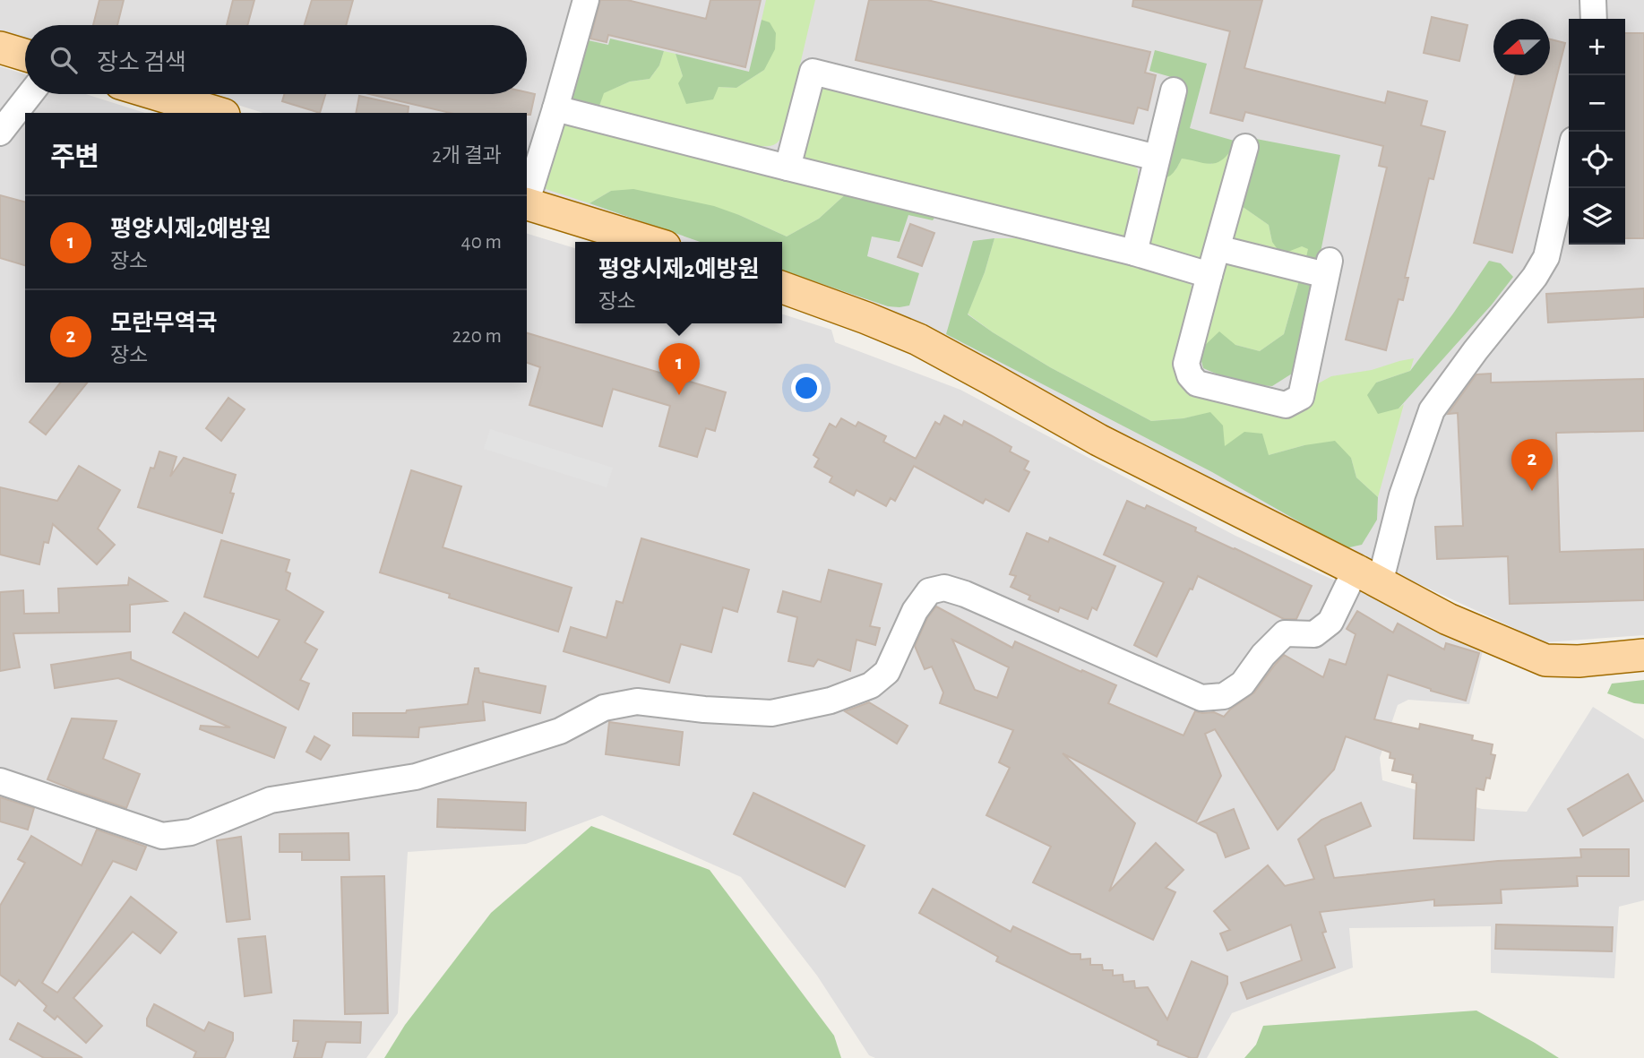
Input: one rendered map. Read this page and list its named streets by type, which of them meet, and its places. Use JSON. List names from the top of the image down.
{
  "north": "left",
  "page": {
    "map_buttons": ["+", "−"],
    "search": "장소 검색",
    "heading": ["주변", "2개 결과"],
    "list": [
      {
        "mark": "1",
        "name": "평양시제2예방원",
        "note": "장소",
        "value": "40 m"
      },
      {
        "mark": "2",
        "name": "모란무역국",
        "note": "장소",
        "value": "220 m"
      }
    ],
    "popup": ["평양시제2예방원", "장소"],
    "pins": ["1", "2"]
  }
}
